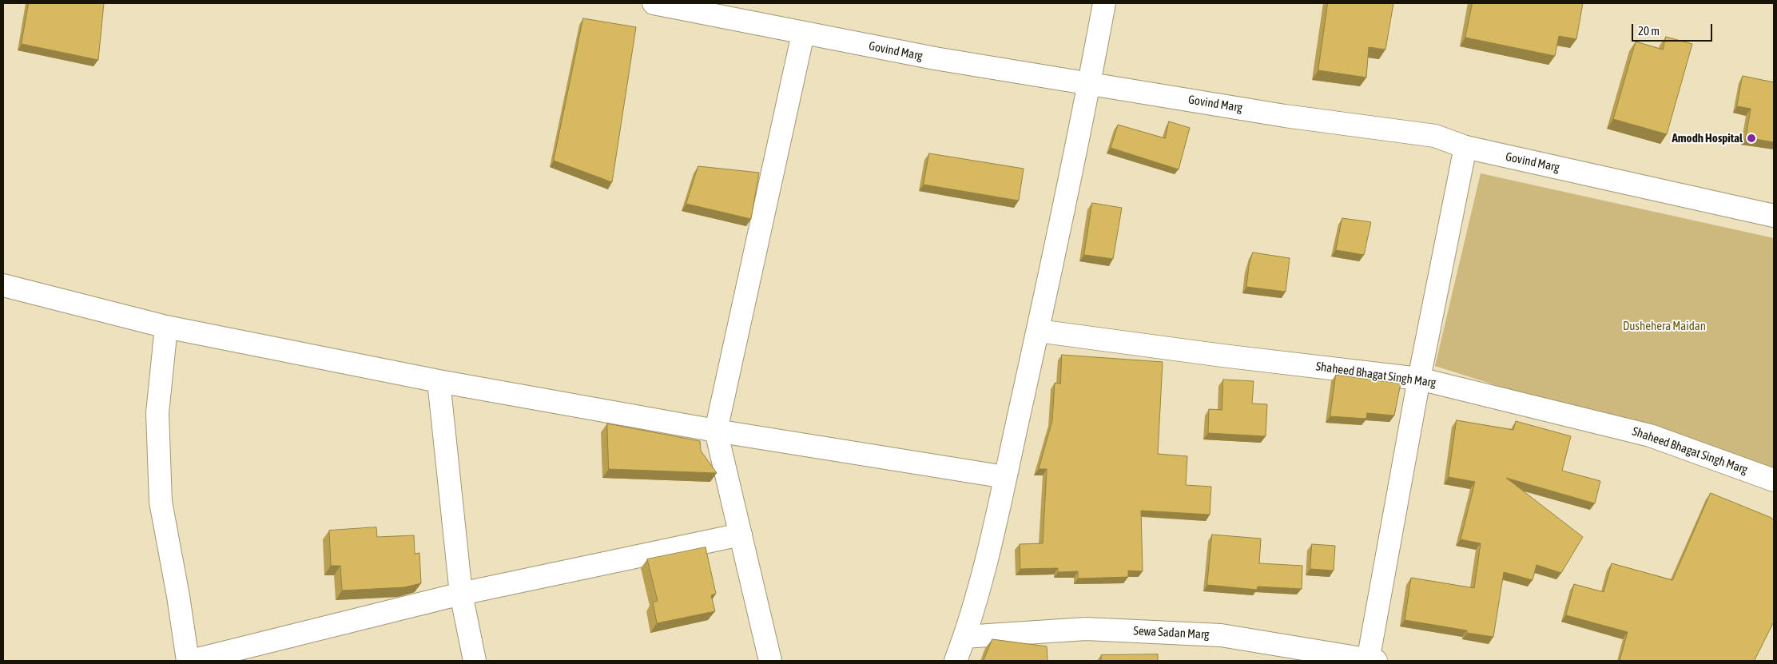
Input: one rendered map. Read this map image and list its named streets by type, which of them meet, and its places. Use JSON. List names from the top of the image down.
{
  "streets": {
    "street": ["Govind Marg", "Shaheed Bhagat Singh Marg", "Sewa Sadan Marg"]
  },
  "parks": ["Dushehera Maidan"],
  "places": ["Amodh Hospital"],
  "scale_bar": "20 m"
}
